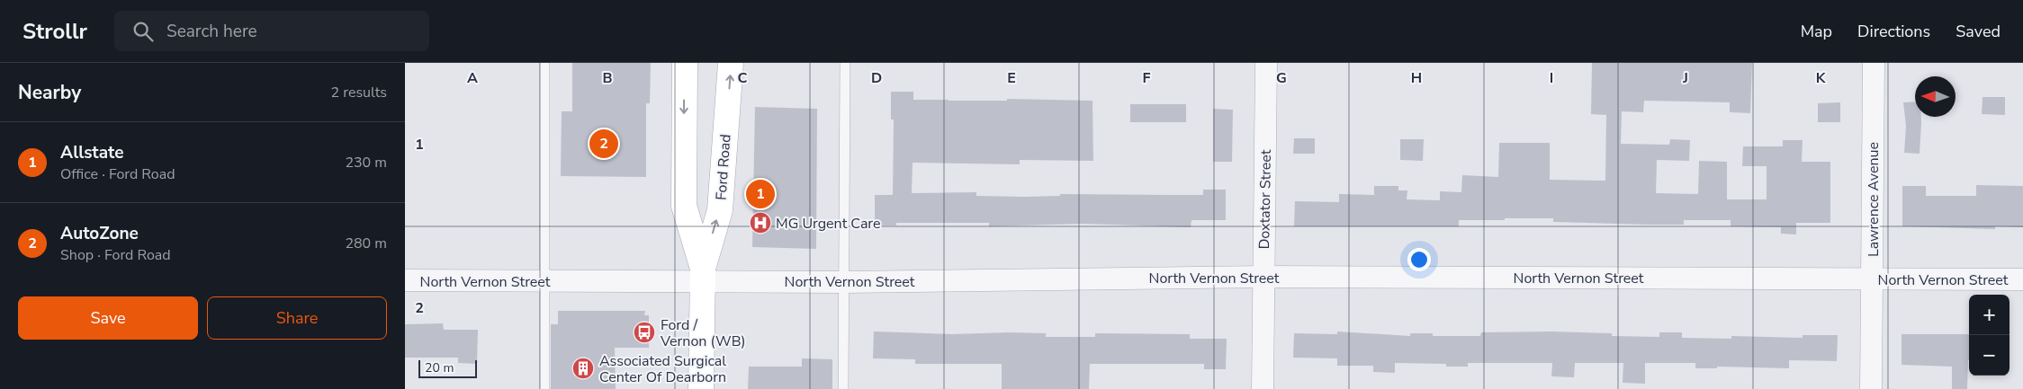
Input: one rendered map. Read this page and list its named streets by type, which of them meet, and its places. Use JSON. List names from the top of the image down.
{
  "streets": {
    "main road": ["Ford Road"],
    "street": ["Doxtator Street", "Lawrence Avenue", "North Vernon Street"]
  },
  "crossings": [
    ["Ford Road", "North Vernon Street"],
    ["Doxtator Street", "North Vernon Street"],
    ["Lawrence Avenue", "North Vernon Street"]
  ],
  "places": {
    "hospital": ["MG Urgent Care"],
    "bus stop": ["Ford / Vernon (WB)"],
    "building": ["Associated Surgical Center Of Dearborn"]
  },
  "scale_bar": "20 m",
  "north": "left",
  "page": {
    "header": "Strollr",
    "search": "Search here",
    "nav": ["Map", "Directions", "Saved"],
    "heading": ["Nearby", "2 results"],
    "list": [
      {
        "mark": "1",
        "name": "Allstate",
        "note": "Office · Ford Road",
        "value": "230 m"
      },
      {
        "mark": "2",
        "name": "AutoZone",
        "note": "Shop · Ford Road",
        "value": "280 m"
      }
    ],
    "pins": ["2", "1"],
    "buttons": ["Save", "Share"],
    "map_buttons": ["+", "−"],
    "scale": "20 m"
  },
  "grid": {
    "columns": [
      "A",
      "B",
      "C",
      "D",
      "E",
      "F",
      "G",
      "H",
      "I",
      "J",
      "K"
    ],
    "rows": ["1", "2"]
  }
}
